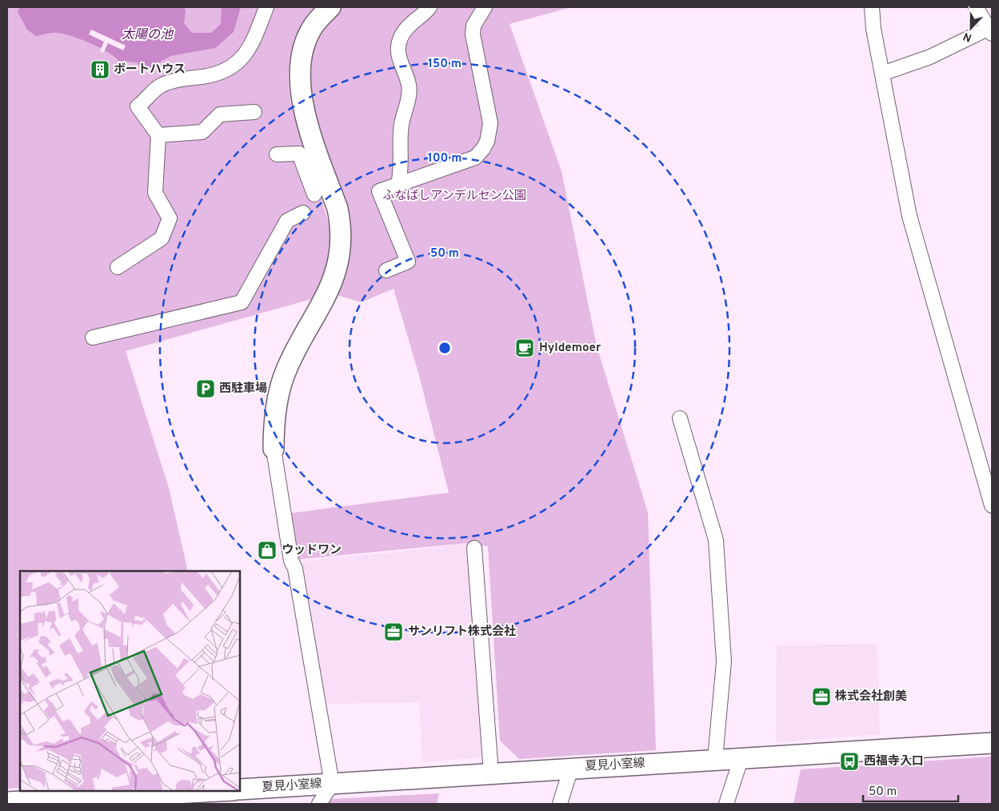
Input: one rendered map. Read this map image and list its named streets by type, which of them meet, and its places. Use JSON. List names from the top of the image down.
{
  "streets": {
    "main road": ["夏見小室線"]
  },
  "water": ["太陽の池"],
  "parks": ["ふなばしアンデルセン公園"],
  "places": {
    "building": ["ボートハウス"],
    "cafe": ["Hyldemoer"],
    "parking": ["西駐車場"],
    "shop": ["ウッドワン"],
    "office": ["サンリフト株式会社", "株式会社創美"],
    "bus stop": ["西福寺入口"]
  },
  "scale_bar": "50 m",
  "north": "bottom",
  "rings": ["150 m", "100 m", "50 m"]
}
